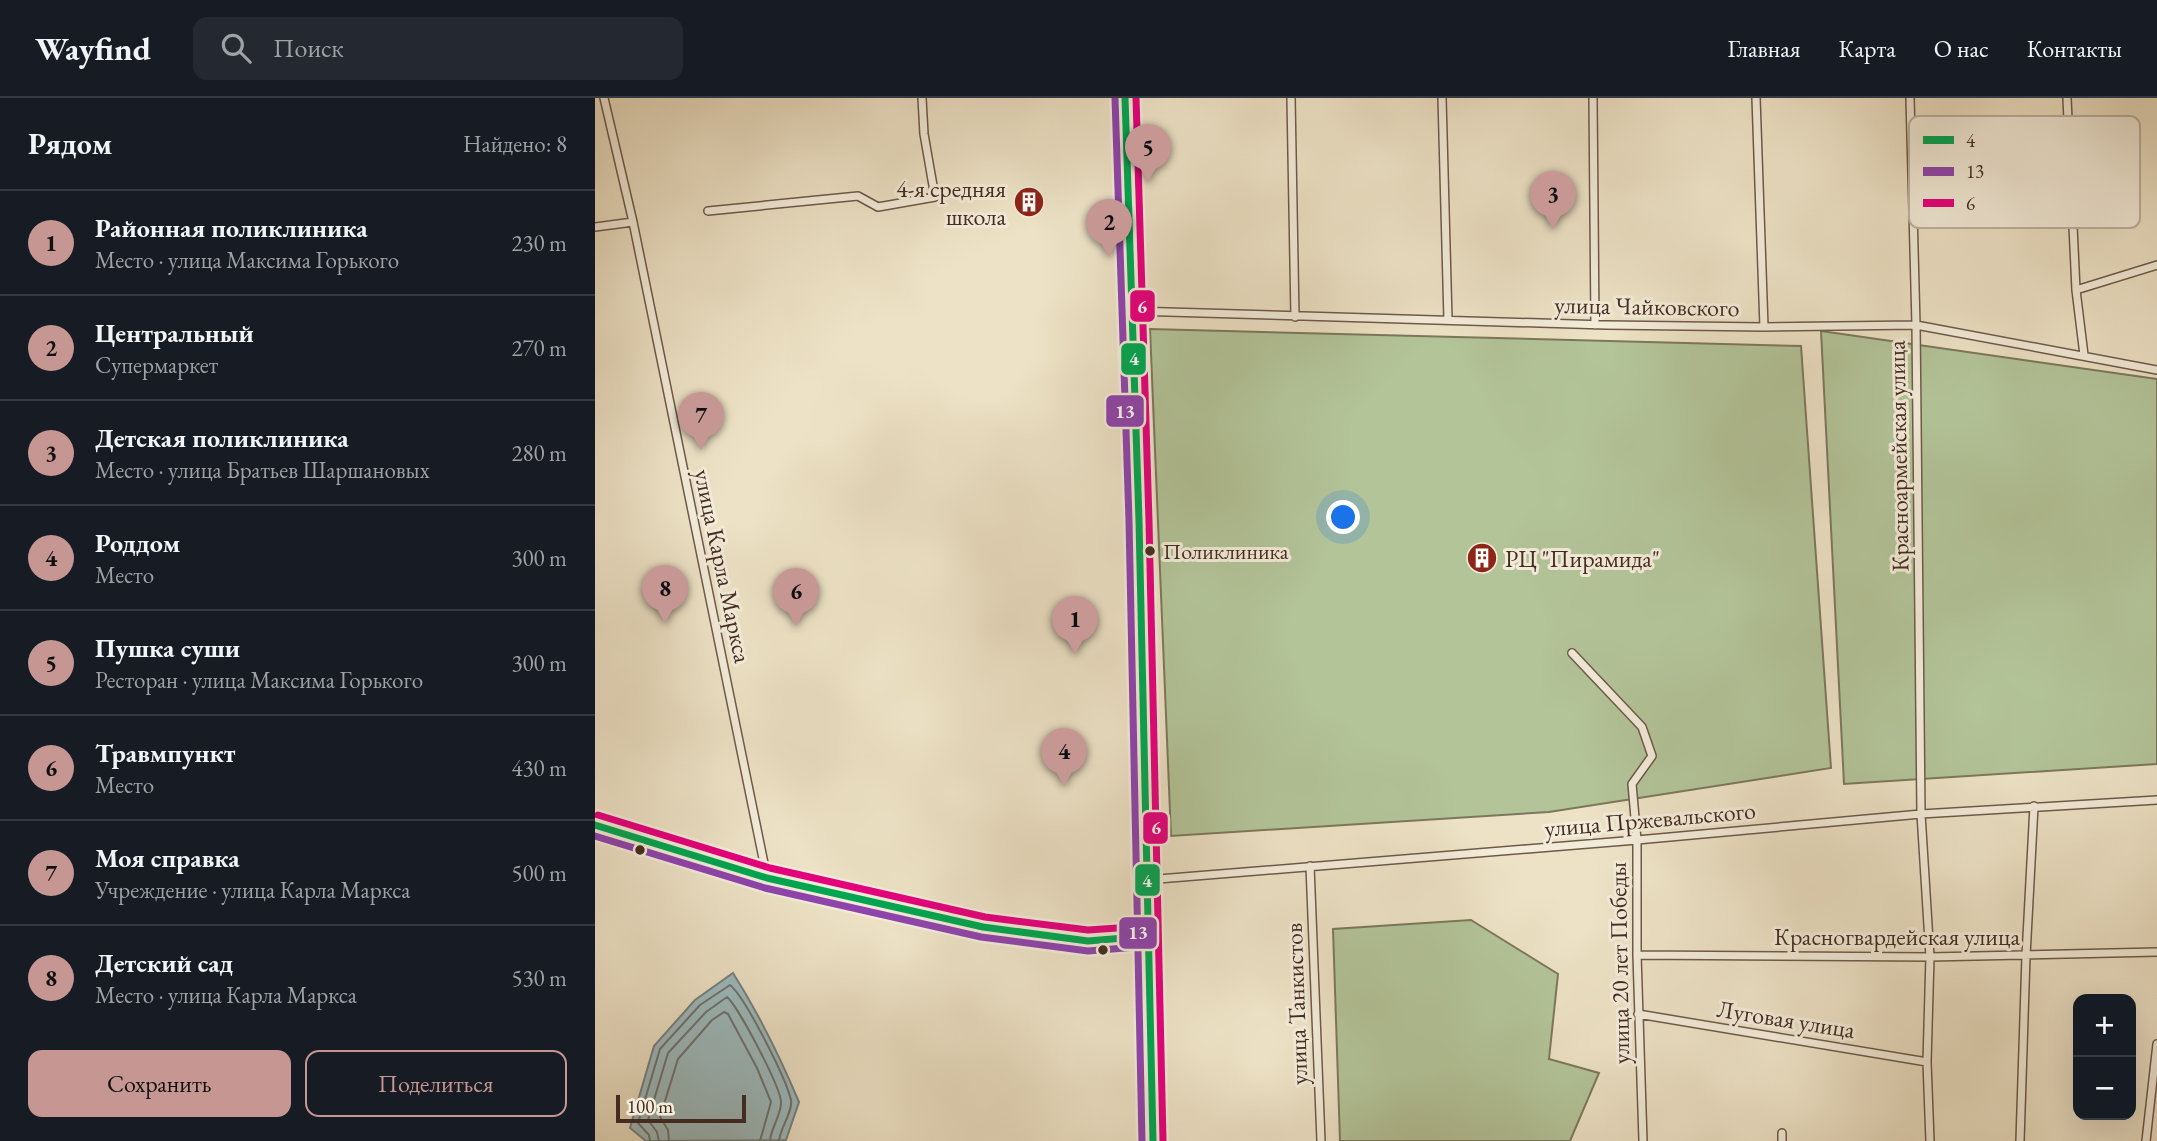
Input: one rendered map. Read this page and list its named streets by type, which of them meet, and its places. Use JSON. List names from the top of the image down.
{
  "streets": {
    "street": [
      "улица Чайковского",
      "Красноармейская улица",
      "улица Карла Маркса",
      "улица Пржевальского",
      "Красногвардейская улица",
      "улица 20 лет Победы",
      "улица Танкистов",
      "Луговая улица"
    ]
  },
  "crossings": [
    ["улица Чайковского", "Красноармейская улица"],
    ["Красноармейская улица", "улица Пржевальского"],
    ["Красноармейская улица", "Красногвардейская улица"],
    ["Красноармейская улица", "Луговая улица"],
    ["улица Пржевальского", "улица 20 лет Победы"],
    ["улица Пржевальского", "улица Танкистов"],
    ["Красногвардейская улица", "улица 20 лет Победы"],
    ["улица 20 лет Победы", "Луговая улица"]
  ],
  "places": {
    "building": ["4-я средняя школа", "РЦ \"Пирамида\""],
    "other": ["Поликлиника"]
  },
  "lines": ["transit line 4", "transit line 13", "transit line 6"],
  "legend": ["4", "13", "6"],
  "scale_bar": "100 m",
  "page": {
    "header": "Wayfind",
    "search": "Поиск",
    "nav": [
      "Главная",
      "Карта",
      "О нас",
      "Контакты"
    ],
    "heading": ["Рядом", "Найдено: 8"],
    "pins": [
      "5",
      "3",
      "2",
      "7",
      "8",
      "6",
      "1",
      "4"
    ],
    "list": [
      {
        "mark": "1",
        "name": "Районная поликлиника",
        "note": "Место · улица Максима Горького",
        "value": "230 m"
      },
      {
        "mark": "2",
        "name": "Центральный",
        "note": "Супермаркет",
        "value": "270 m"
      },
      {
        "mark": "3",
        "name": "Детская поликлиника",
        "note": "Место · улица Братьев Шаршановых",
        "value": "280 m"
      },
      {
        "mark": "4",
        "name": "Роддом",
        "note": "Место",
        "value": "300 m"
      },
      {
        "mark": "5",
        "name": "Пушка суши",
        "note": "Ресторан · улица Максима Горького",
        "value": "300 m"
      },
      {
        "mark": "6",
        "name": "Травмпункт",
        "note": "Место",
        "value": "430 m"
      },
      {
        "mark": "7",
        "name": "Моя справка",
        "note": "Учреждение · улица Карла Маркса",
        "value": "500 m"
      },
      {
        "mark": "8",
        "name": "Детский сад",
        "note": "Место · улица Карла Маркса",
        "value": "530 m"
      }
    ],
    "map_buttons": ["+", "−"],
    "buttons": ["Сохранить", "Поделиться"],
    "scale": "100 m"
  }
}
